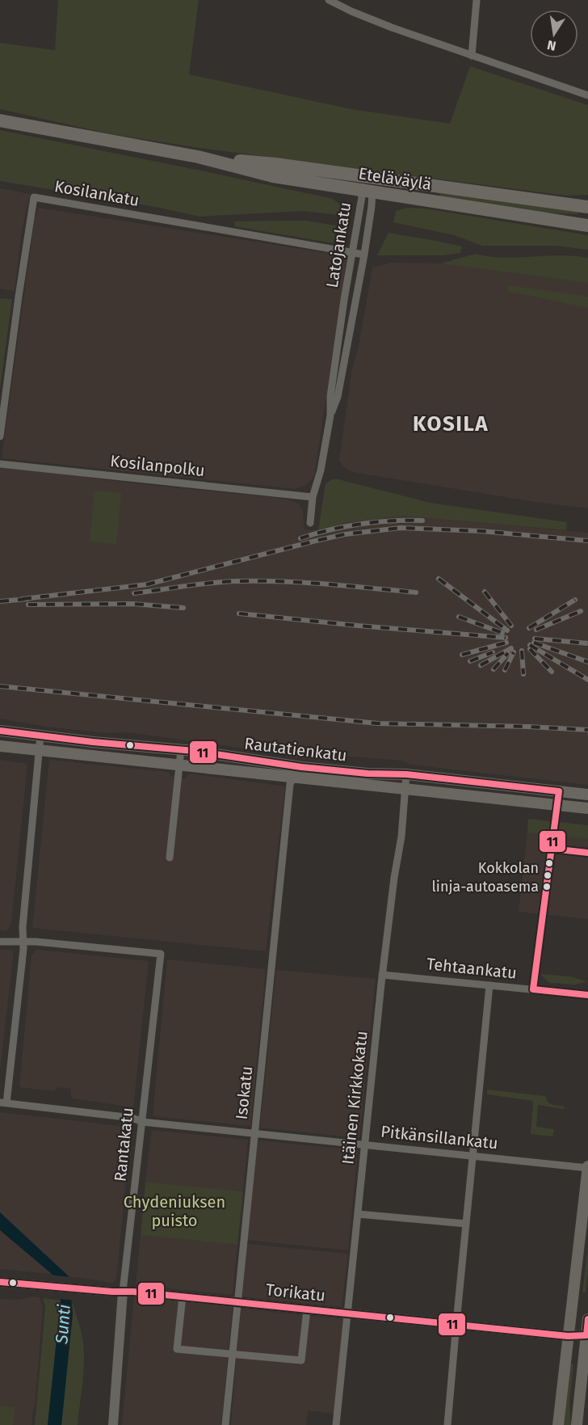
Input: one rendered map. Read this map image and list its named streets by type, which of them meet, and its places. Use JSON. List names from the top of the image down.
{
  "streets": {
    "highway": ["Eteläväylä"],
    "main road": ["Rautatienkatu"],
    "street": [
      "Kosilankatu",
      "Latojankatu",
      "Kosilanpolku",
      "Tehtaankatu",
      "Isokatu",
      "Itäinen Kirkkokatu",
      "Pitkänsillankatu",
      "Rantakatu",
      "Torikatu"
    ]
  },
  "crossings": [
    ["Eteläväylä", "Latojankatu"],
    ["Kosilankatu", "Latojankatu"],
    ["Latojankatu", "Kosilanpolku"],
    ["Rautatienkatu", "Isokatu"],
    ["Rautatienkatu", "Itäinen Kirkkokatu"],
    ["Tehtaankatu", "Itäinen Kirkkokatu"],
    ["Isokatu", "Pitkänsillankatu"],
    ["Isokatu", "Torikatu"],
    ["Itäinen Kirkkokatu", "Pitkänsillankatu"],
    ["Itäinen Kirkkokatu", "Torikatu"],
    ["Pitkänsillankatu", "Rantakatu"],
    ["Rantakatu", "Torikatu"]
  ],
  "districts": ["KOSILA"],
  "water": ["Sunti"],
  "parks": ["Chydeniuksen puisto"],
  "places": ["Kokkolan linja-autoasema"],
  "lines": ["transit line 11"],
  "north": "bottom"
}
